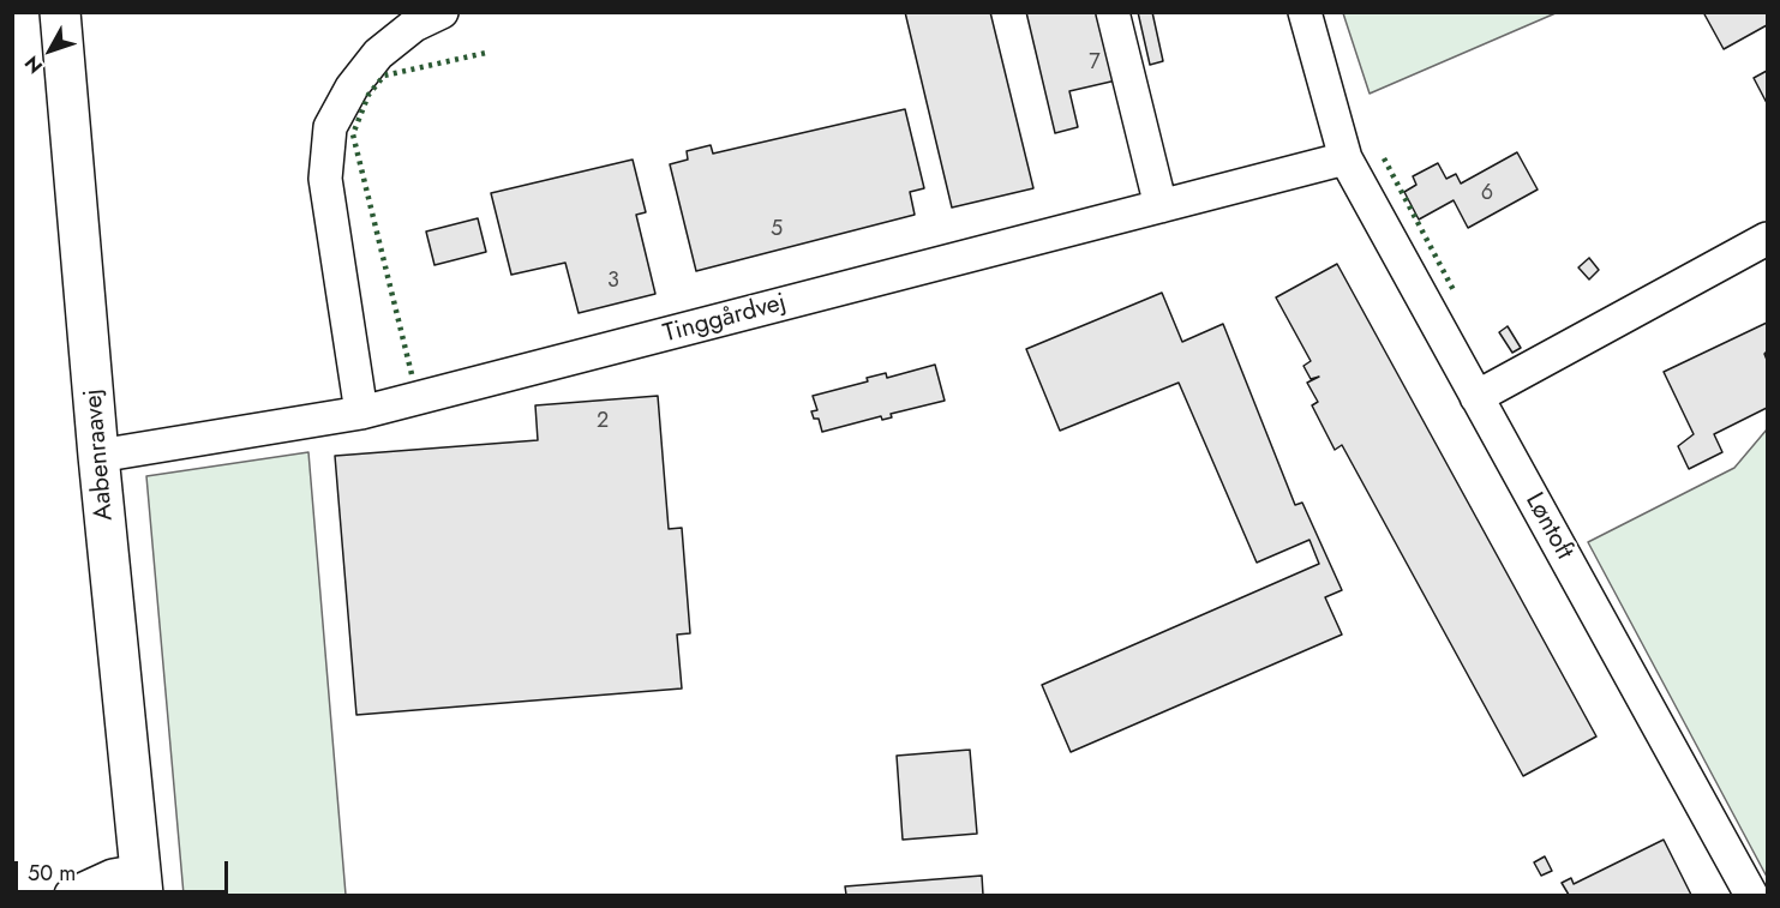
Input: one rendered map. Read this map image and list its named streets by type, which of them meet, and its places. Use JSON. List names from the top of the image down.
{
  "streets": {
    "main road": ["Aabenraavej"],
    "street": ["Tinggårdvej", "Løntoft"]
  },
  "crossings": [
    ["Tinggårdvej", "Aabenraavej"],
    ["Tinggårdvej", "Løntoft"]
  ],
  "house_numbers": [
    "7",
    "6",
    "5",
    "3",
    "2"
  ],
  "scale_bar": "50 m",
  "north": "bottom left"
}
